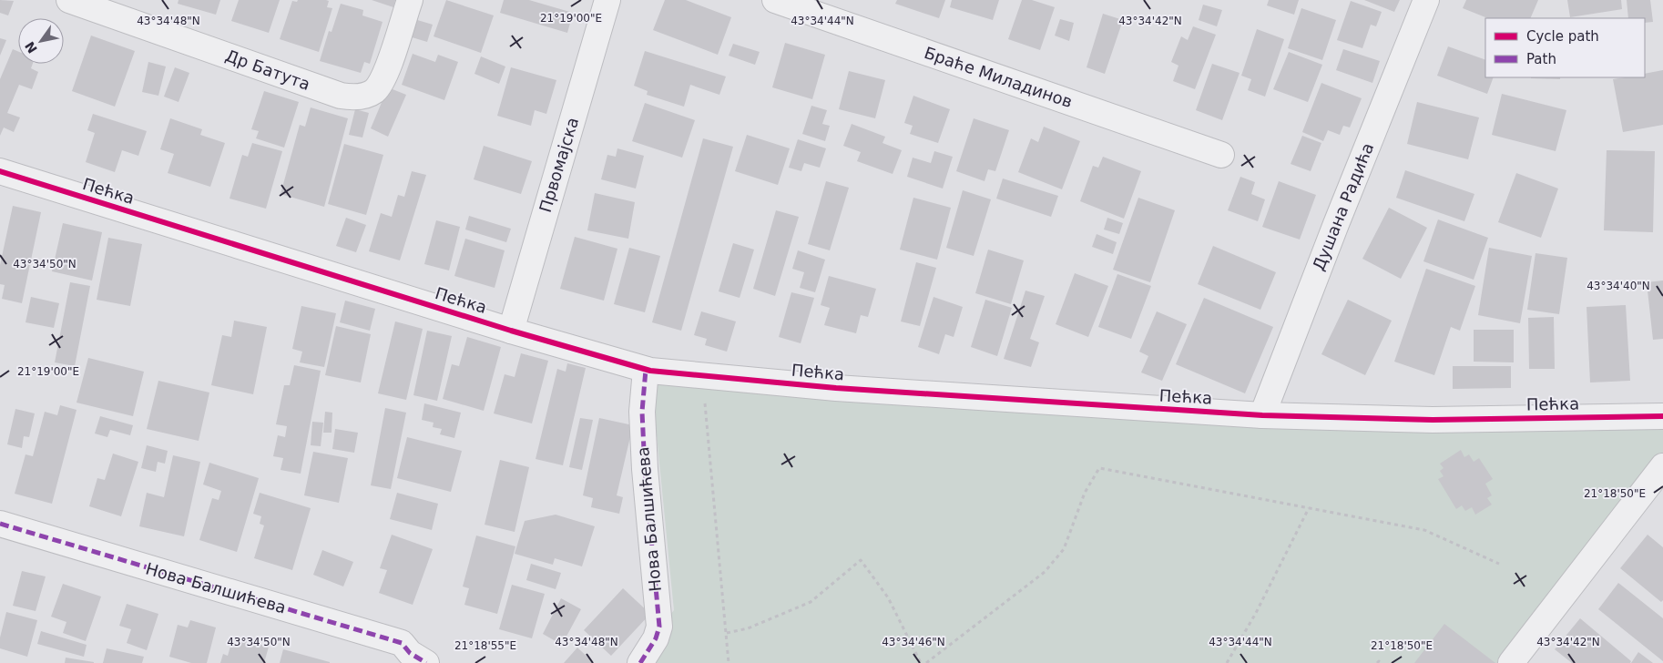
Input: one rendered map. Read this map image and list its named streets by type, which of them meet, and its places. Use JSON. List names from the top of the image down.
{
  "streets": {
    "street": [
      "Др Батута",
      "Браће Миладинов",
      "Првомајска",
      "Пећка",
      "Душана Радића",
      "Нова Балшићева"
    ]
  },
  "crossings": [
    ["Првомајска", "Пећка"],
    ["Пећка", "Душана Радића"],
    ["Пећка", "Нова Балшићева"]
  ],
  "legend": ["Cycle path", "Path"],
  "north": "bottom left",
  "coordinates": [
    "21°19'00\"E",
    "43°34'48\"N",
    "43°34'44\"N",
    "43°34'42\"N",
    "43°34'50\"N",
    "43°34'40\"N",
    "21°18'50\"E",
    "43°34'46\"N",
    "21°18'55\"E"
  ]
}
